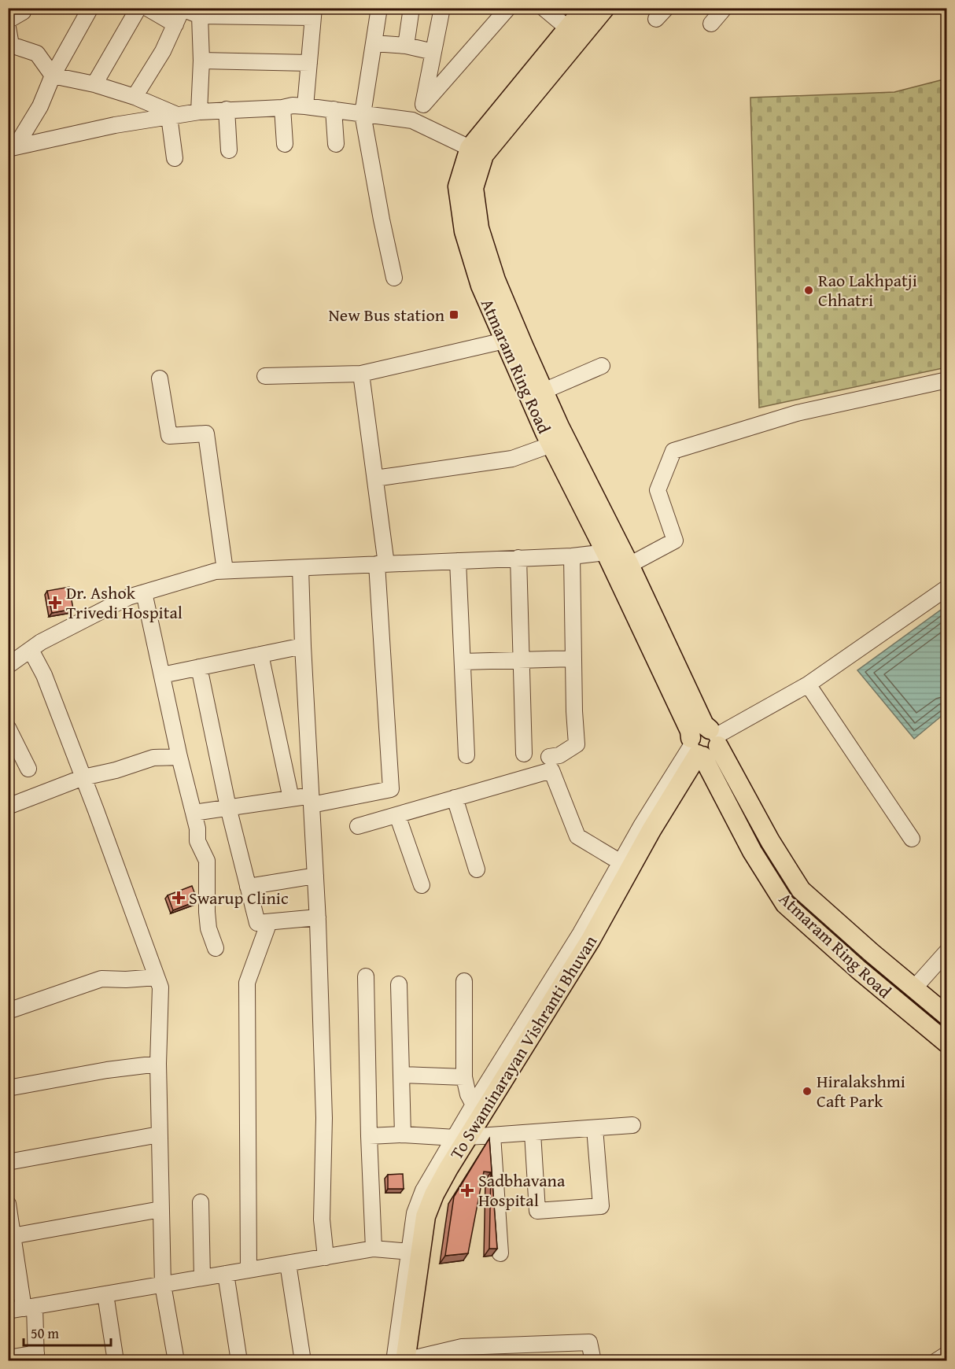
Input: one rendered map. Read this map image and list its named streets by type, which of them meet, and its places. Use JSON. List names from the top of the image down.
{
  "streets": {
    "main road": ["Atmaram Ring Road", "To Swaminarayan Vishranti Bhuvan"]
  },
  "crossings": [
    ["Atmaram Ring Road", "To Swaminarayan Vishranti Bhuvan"]
  ],
  "places": {
    "other": ["Rao Lakhpatji Chhatri", "Hiralakshmi Caft Park"],
    "transit": ["New Bus station"],
    "health": ["Dr. Ashok Trivedi Hospital", "Swarup Clinic", "Sadbhavana Hospital"]
  },
  "scale_bar": "50 m"
}
